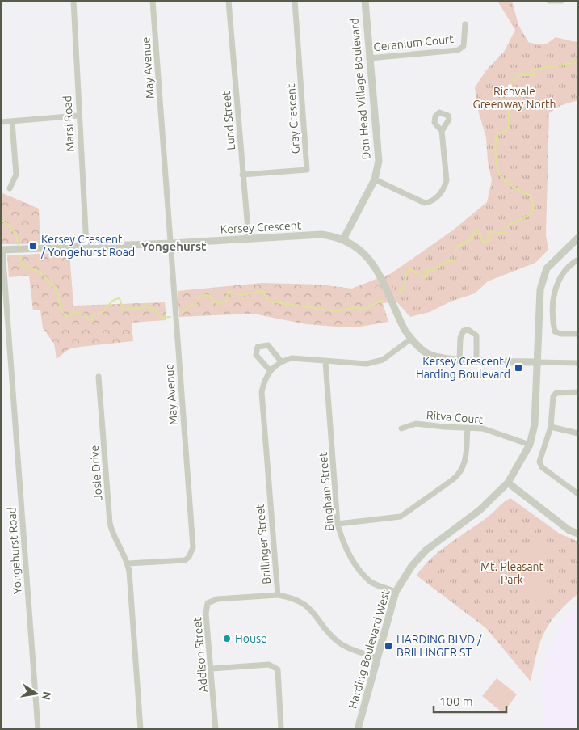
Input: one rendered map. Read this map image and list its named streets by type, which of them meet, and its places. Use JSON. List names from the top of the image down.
{
  "streets": {
    "street": [
      "Geranium Court",
      "May Avenue",
      "Don Head Village Boulevard",
      "Gray Crescent",
      "Lund Street",
      "Marsi Road",
      "Kersey Crescent",
      "Ritva Court",
      "Josie Drive",
      "Bingham Street",
      "Brillinger Street",
      "Yongehurst Road",
      "Harding Boulevard West",
      "Addison Street"
    ]
  },
  "crossings": [
    ["Geranium Court", "Don Head Village Boulevard"],
    ["May Avenue", "Kersey Crescent"],
    ["May Avenue", "Josie Drive"],
    ["Don Head Village Boulevard", "Kersey Crescent"],
    ["Gray Crescent", "Lund Street"],
    ["Lund Street", "Kersey Crescent"],
    ["Marsi Road", "Kersey Crescent"],
    ["Kersey Crescent", "Yongehurst Road"],
    ["Kersey Crescent", "Harding Boulevard West"],
    ["Ritva Court", "Harding Boulevard West"],
    ["Bingham Street", "Harding Boulevard West"],
    ["Brillinger Street", "Harding Boulevard West"],
    ["Brillinger Street", "Addison Street"]
  ],
  "districts": ["Yongehurst"],
  "parks": ["Richvale Greenway North", "Mt. Pleasant Park"],
  "places": {
    "transit": ["Kersey Crescent / Yongehurst Road", "Kersey Crescent / Harding Boulevard", "HARDING BLVD / BRILLINGER ST"],
    "other": ["House"]
  },
  "scale_bar": "100 m",
  "north": "right"
}
